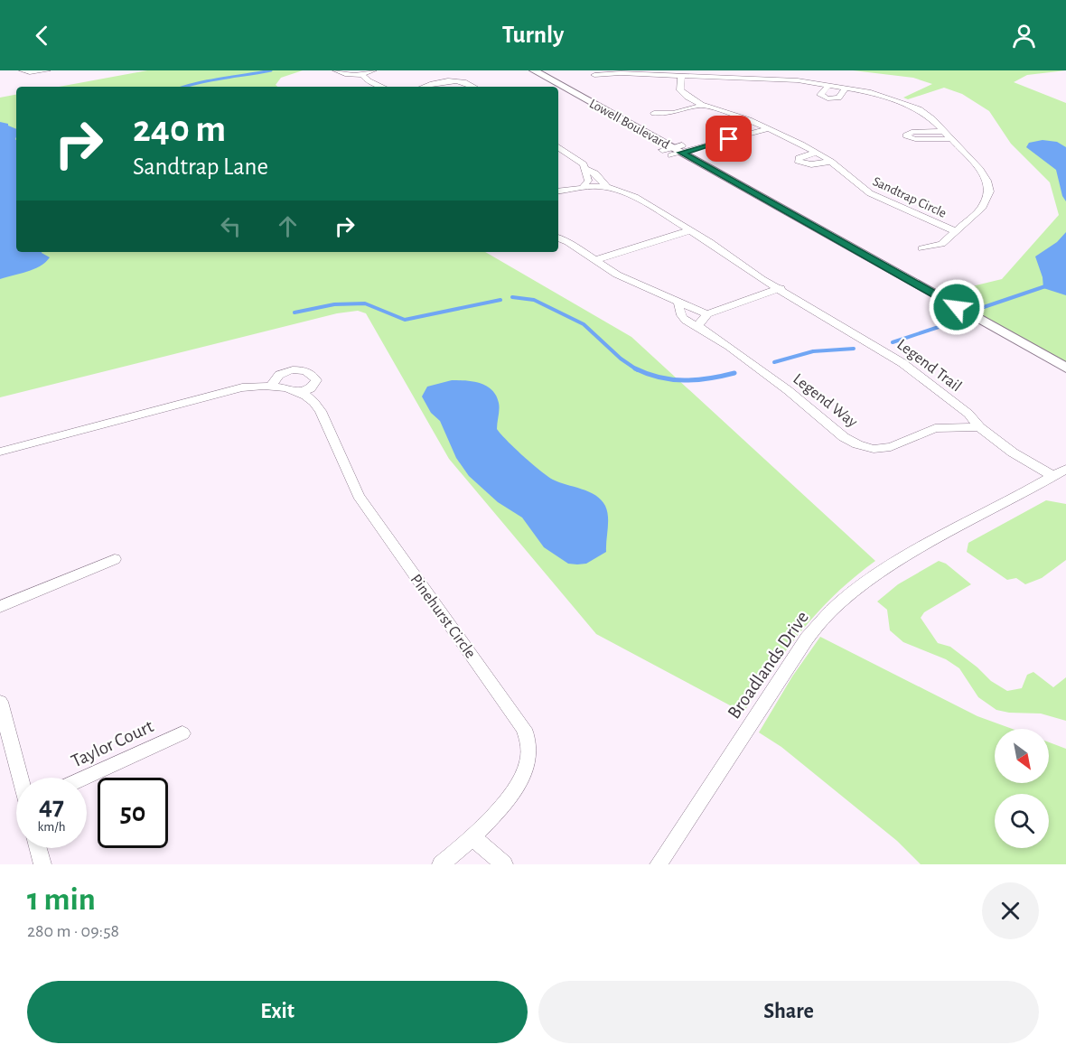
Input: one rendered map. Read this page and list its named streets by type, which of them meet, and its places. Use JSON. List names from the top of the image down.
{
  "streets": {
    "main road": ["Lowell Boulevard"],
    "street": [
      "Sandtrap Circle",
      "Legend Trail",
      "Legend Way",
      "Pinehurst Circle",
      "Broadlands Drive",
      "Taylor Court"
    ]
  },
  "crossings": [
    ["Legend Trail", "Legend Way"],
    ["Legend Trail", "Broadlands Drive"]
  ],
  "north": "bottom right",
  "page": {
    "header": "Turnly",
    "turn": ["240 m", "Sandtrap Lane"],
    "speed": "47 km/h",
    "limit": "50",
    "heading": ["1 min", "280 m · 09:58"],
    "buttons": ["Exit", "Share"]
  }
}
